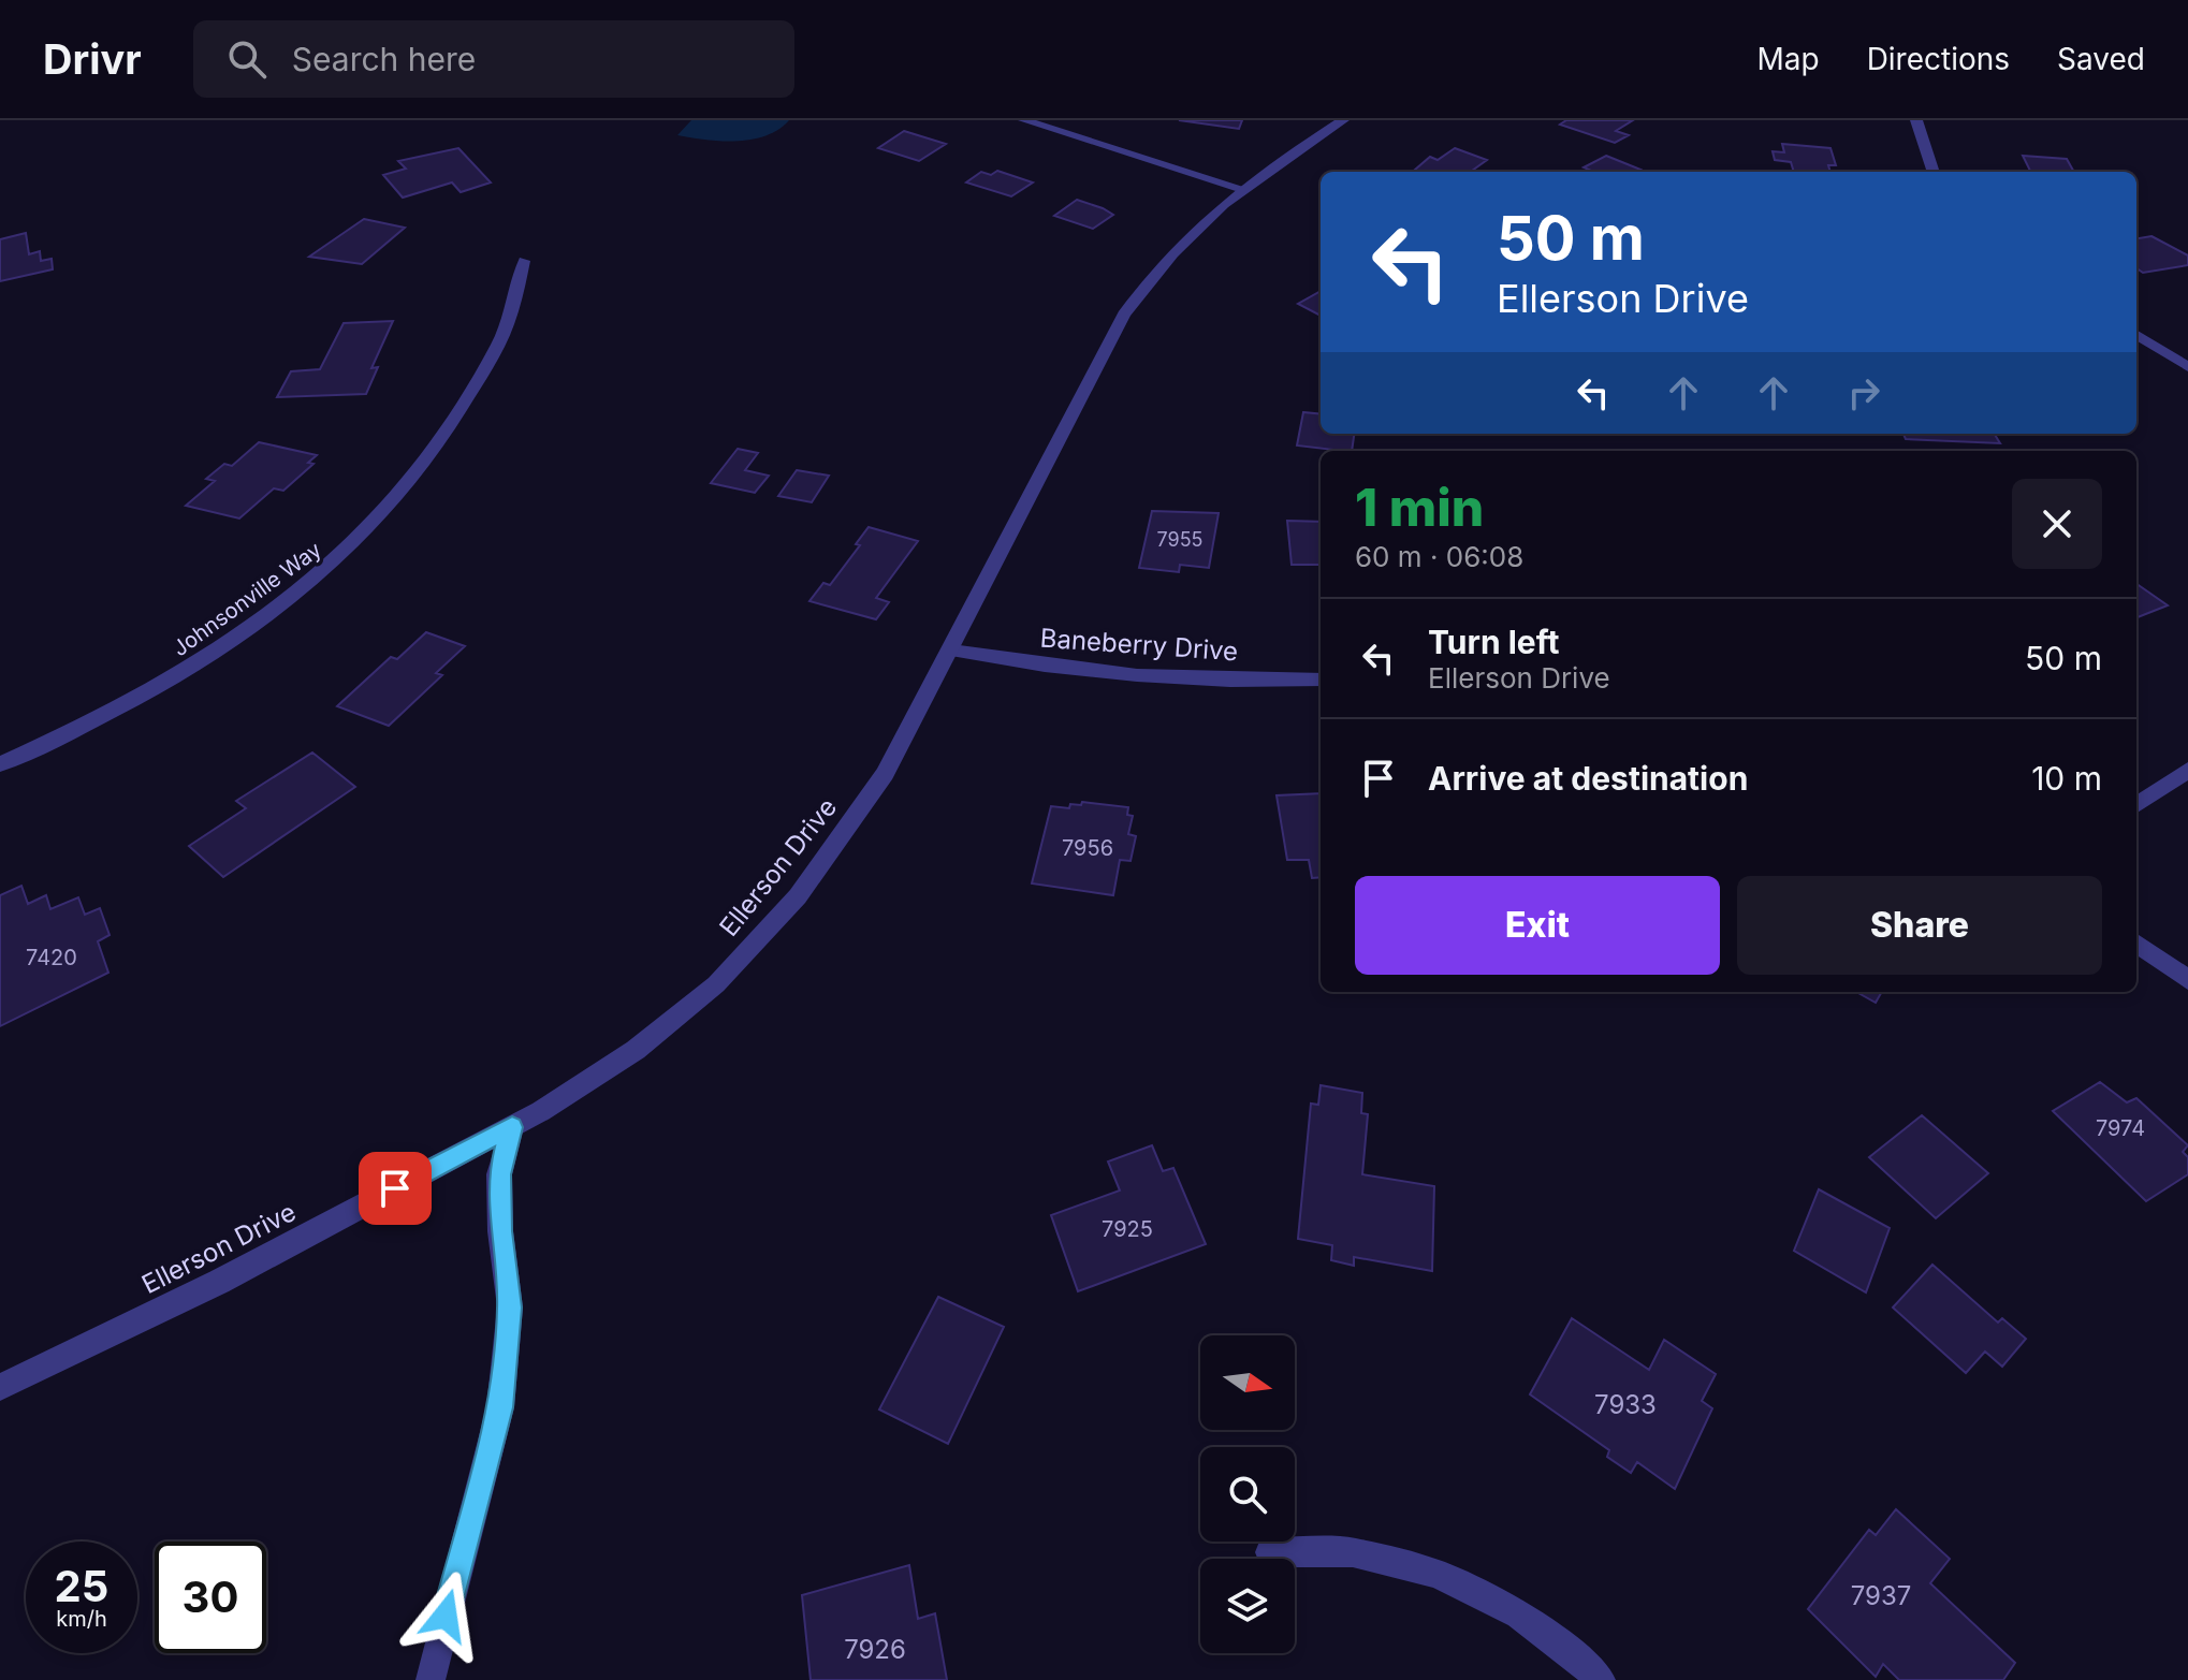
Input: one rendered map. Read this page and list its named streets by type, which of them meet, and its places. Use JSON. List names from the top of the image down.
{
  "streets": {
    "street": ["Johnsonville Way", "Baneberry Drive", "Ellerson Drive"]
  },
  "crossings": [
    ["Baneberry Drive", "Ellerson Drive"]
  ],
  "house_numbers": [
    "7955",
    "7956",
    "7420",
    "7974",
    "7925",
    "7933",
    "7937",
    "7926"
  ],
  "north": "right",
  "page": {
    "header": "Drivr",
    "search": "Search here",
    "nav": ["Map", "Directions", "Saved"],
    "turn": ["50 m", "Ellerson Drive"],
    "heading": ["1 min", "60 m · 06:08"],
    "list": [
      {
        "name": "Turn left",
        "note": "Ellerson Drive",
        "value": "50 m"
      },
      {
        "name": "Arrive at destination",
        "value": "10 m"
      }
    ],
    "buttons": ["Exit", "Share"],
    "speed": "25 km/h",
    "limit": "30"
  }
}
